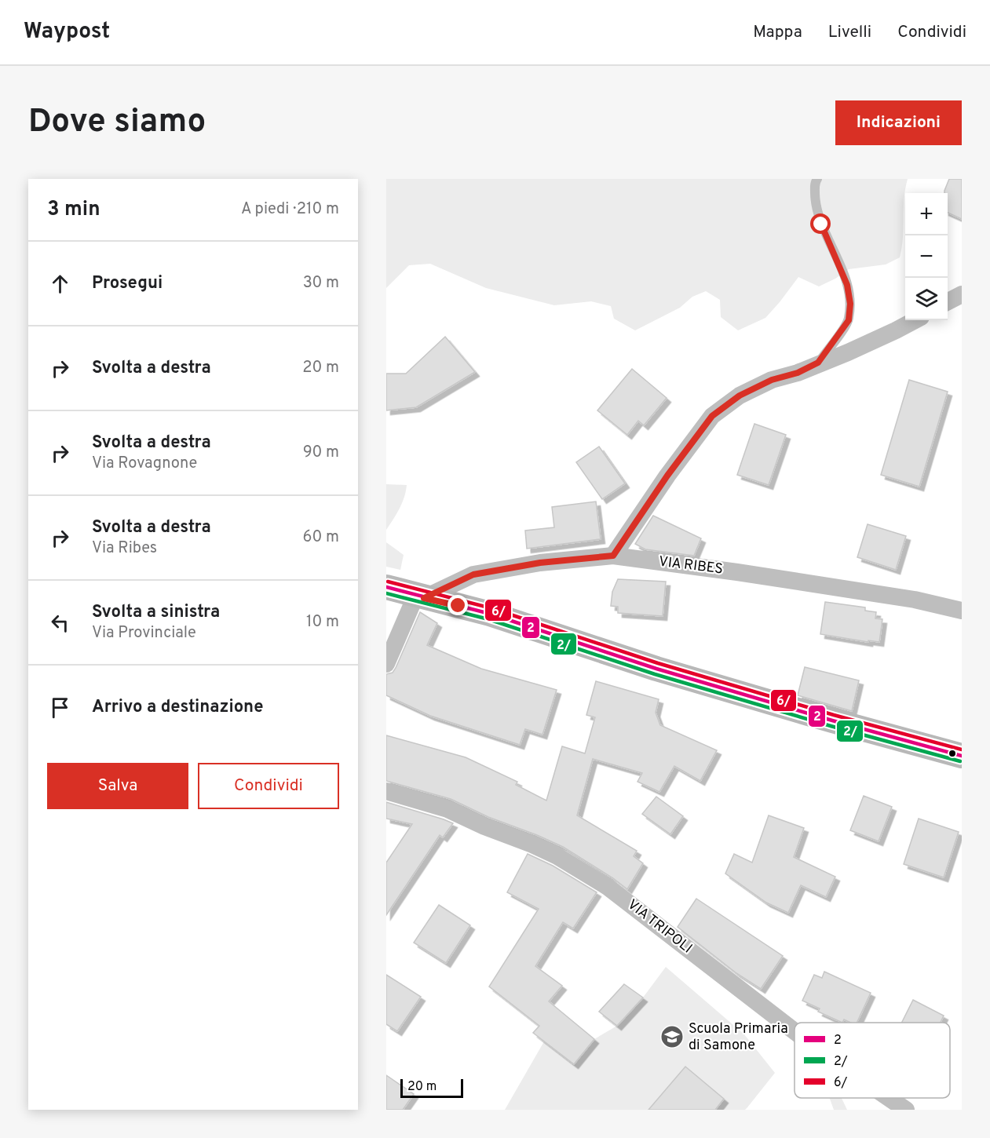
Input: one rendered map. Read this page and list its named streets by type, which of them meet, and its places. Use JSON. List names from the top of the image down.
{
  "streets": {
    "street": ["VIA RIBES", "VIA TRIPOLI"]
  },
  "places": {
    "school or university": ["Scuola Primaria di Samone"]
  },
  "lines": ["transit line 6/", "transit line 2", "transit line 2/"],
  "legend": ["2", "2/", "6/"],
  "scale_bar": "20 m",
  "page": {
    "header": "Waypost",
    "nav": ["Mappa", "Livelli", "Condividi"],
    "buttons": [
      "Indicazioni",
      ["Salva", "Condividi"]
    ],
    "title": "Dove siamo",
    "heading": ["3 min", "A piedi · 210 m"],
    "map_buttons": ["+", "−"],
    "list": [
      ["Prosegui", "30 m"],
      ["Svolta a destra", "20 m"],
      ["Svolta a destra", "Via Rovagnone", "90 m"],
      ["Svolta a destra", "Via Ribes", "60 m"],
      ["Svolta a sinistra", "Via Provinciale", "10 m"],
      "Arrivo a destinazione"
    ],
    "scale": "20 m"
  }
}
